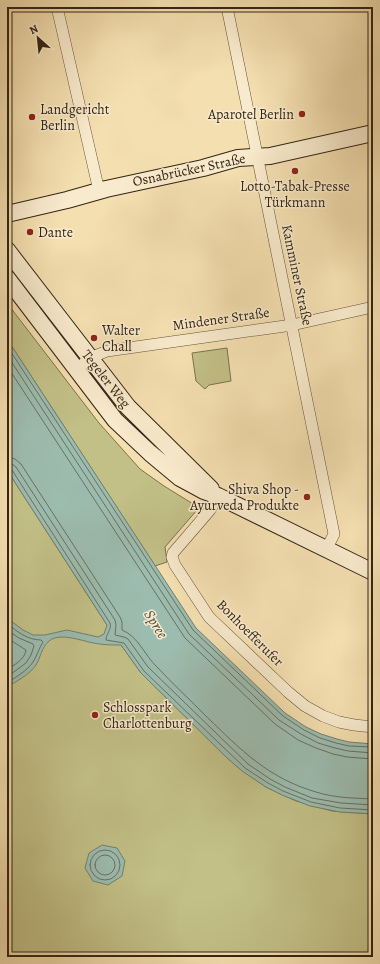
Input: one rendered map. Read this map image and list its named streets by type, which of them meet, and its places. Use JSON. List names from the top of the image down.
{
  "streets": {
    "main road": ["Osnabrücker Straße", "Tegeler Weg"],
    "street": ["Kamminer Straße", "Mindener Straße", "Bonhoefferufer"]
  },
  "crossings": [
    ["Osnabrücker Straße", "Kamminer Straße"],
    ["Kamminer Straße", "Mindener Straße"],
    ["Kamminer Straße", "Tegeler Weg"],
    ["Mindener Straße", "Tegeler Weg"],
    ["Tegeler Weg", "Bonhoefferufer"]
  ],
  "water": ["Spree"],
  "places": [
    "Aparotel Berlin",
    "Landgericht Berlin",
    "Lotto-Tabak-Presse Türkmann",
    "Dante",
    "Walter Chall",
    "Shiva Shop - Ayurveda Produkte",
    "Schlosspark Charlottenburg"
  ],
  "north": "top left"
}
